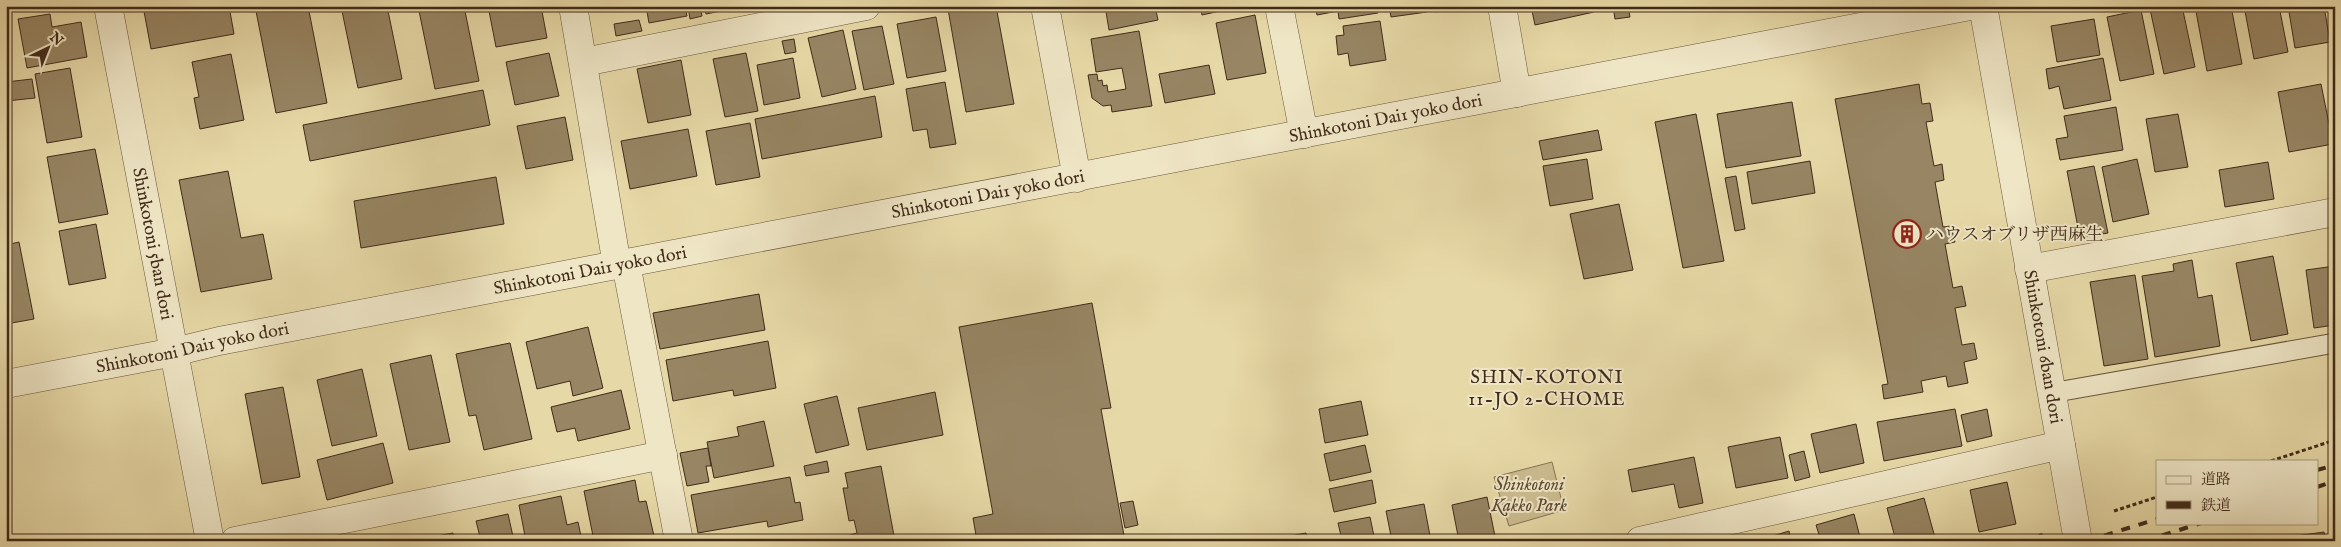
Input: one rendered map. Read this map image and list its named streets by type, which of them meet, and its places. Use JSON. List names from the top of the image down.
{
  "streets": {
    "street": ["Shinkotoni Dai1 yoko dori", "Shinkotoni 5ban dori", "Shinkotoni 6ban dori"]
  },
  "crossings": [
    ["Shinkotoni Dai1 yoko dori", "Shinkotoni 5ban dori"]
  ],
  "districts": ["SHIN-KOTONI 11-JO 2-CHOME"],
  "parks": ["Shinkotoni Kakko Park"],
  "places": {
    "building": ["ハウスオブリザ西麻生"]
  },
  "legend": ["道路", "鉄道"],
  "north": "top right"
}
